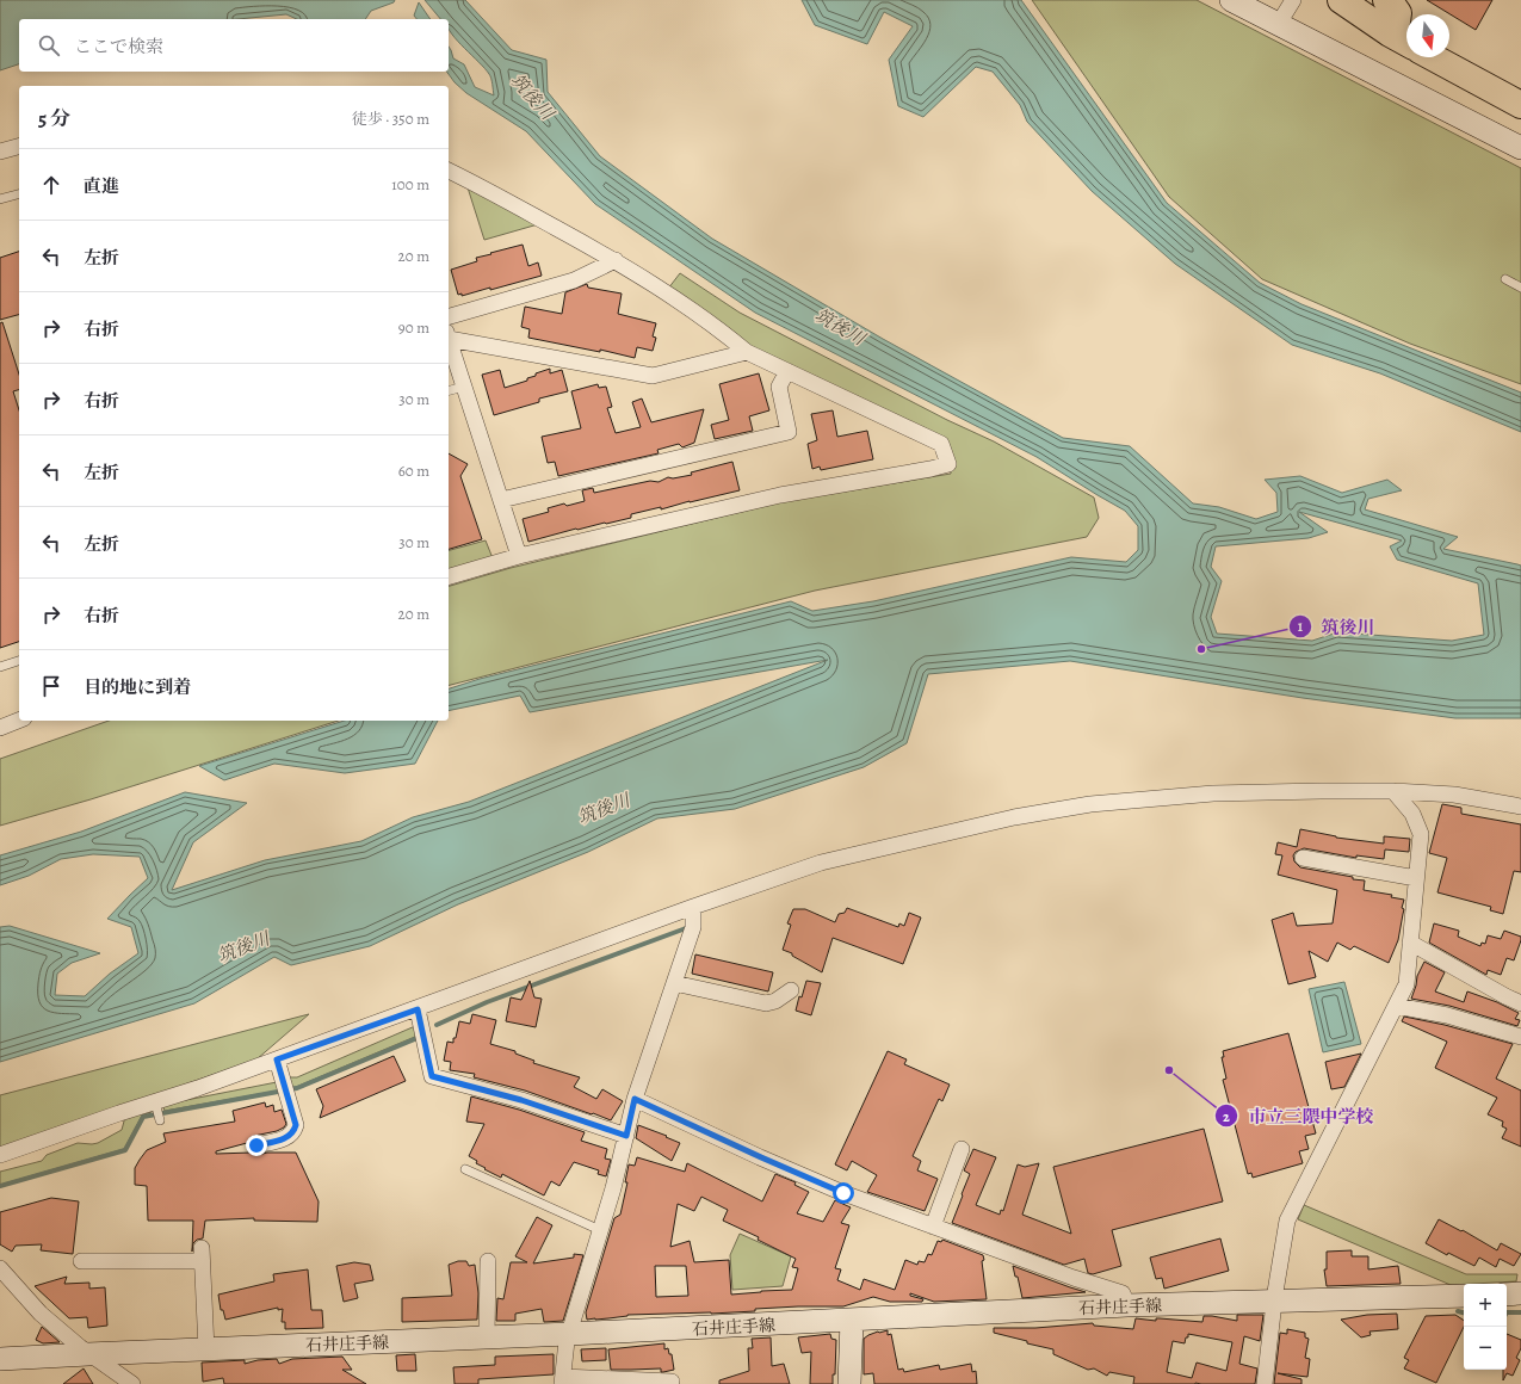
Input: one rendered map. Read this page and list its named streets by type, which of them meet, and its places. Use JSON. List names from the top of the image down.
{
  "streets": {
    "street": ["石井庄手線"]
  },
  "water": ["筑後川"],
  "places": ["筑後川", "市立三隈中学校"],
  "north": "bottom",
  "page": {
    "search": "ここで検索",
    "heading": ["5 分", "徒歩 · 350 m"],
    "list": [
      ["直進", "100 m"],
      ["左折", "20 m"],
      ["右折", "90 m"],
      ["右折", "30 m"],
      ["左折", "60 m"],
      ["左折", "30 m"],
      ["右折", "20 m"],
      "目的地に到着"
    ],
    "map_buttons": ["+", "−"]
  }
}
